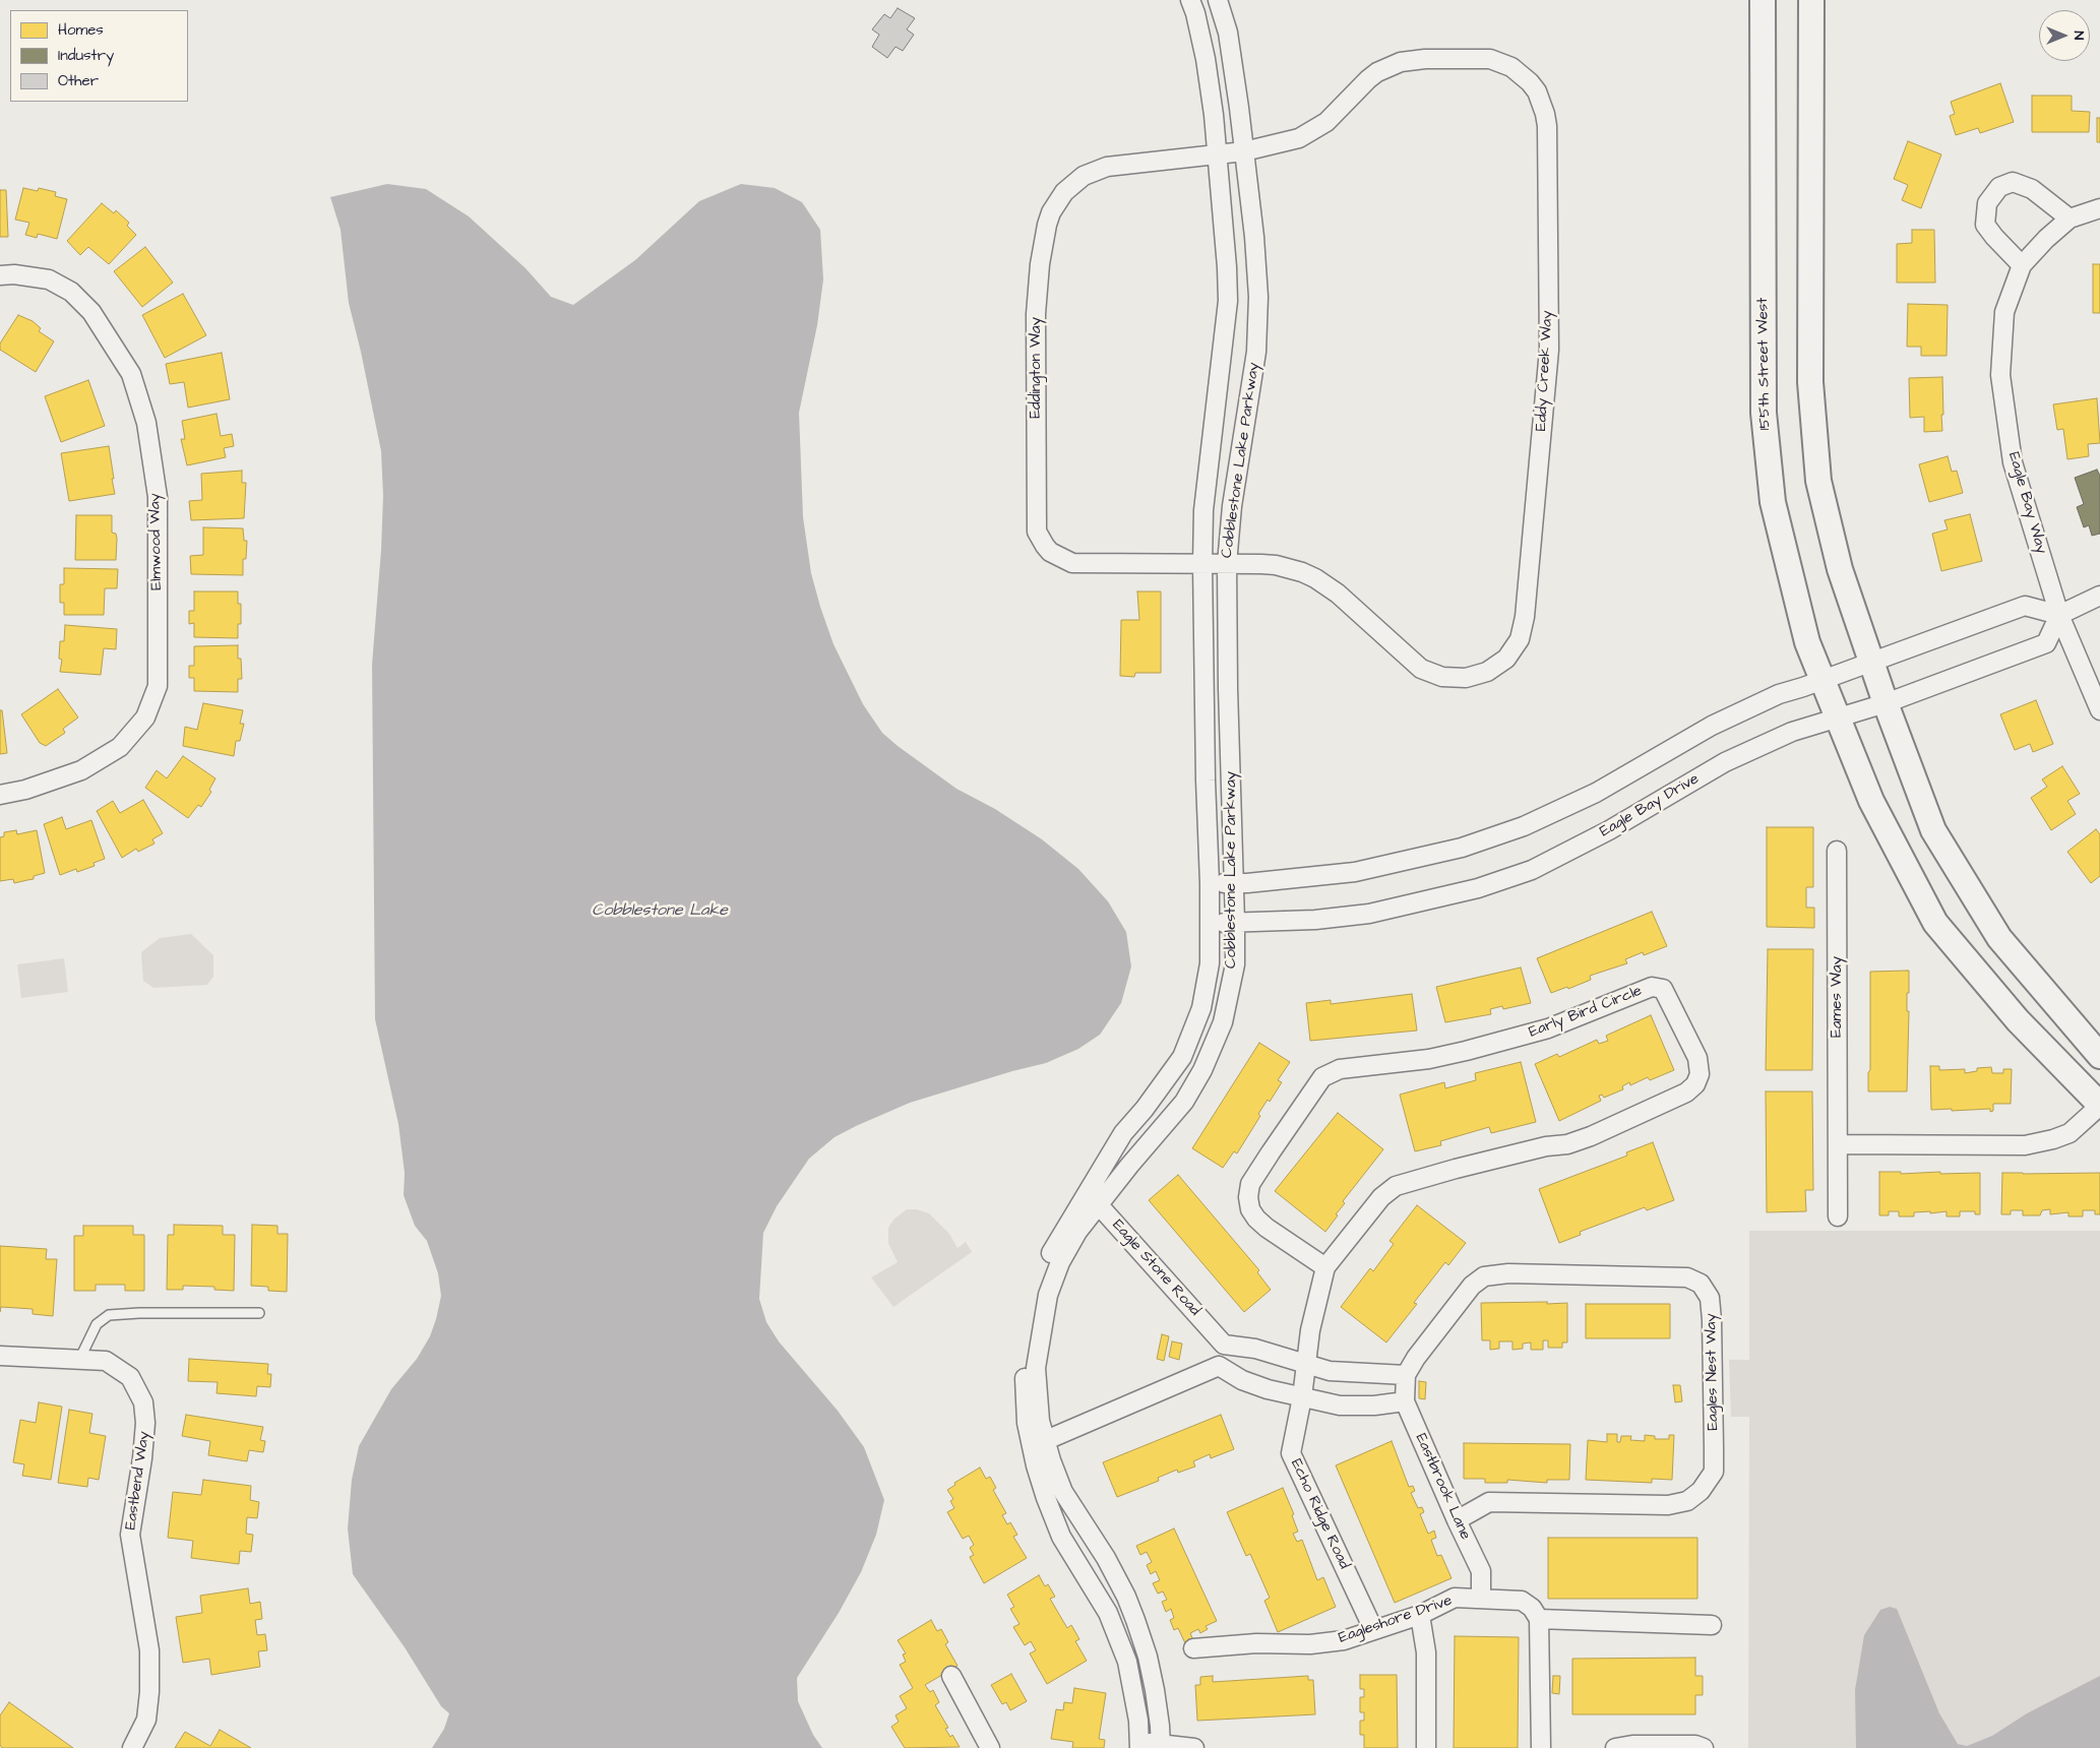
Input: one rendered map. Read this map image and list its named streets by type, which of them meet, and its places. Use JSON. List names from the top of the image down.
{
  "streets": {
    "street": [
      "155th Street West",
      "Eddington Way",
      "Eddy Creek Way",
      "Cobblestone Lake Parkway",
      "Eagle Bay Way",
      "Elmwood Way",
      "Eagle Bay Drive",
      "Eames Way",
      "Early Bird Circle",
      "Eagle Stone Road",
      "Eagles Nest Way",
      "Eastbend Way",
      "Eastbrook Lane",
      "Echo Ridge Road",
      "Eagleshore Drive"
    ]
  },
  "crossings": [
    ["155th Street West", "Eagle Bay Drive"],
    ["Eddington Way", "Eddy Creek Way"],
    ["Eddington Way", "Cobblestone Lake Parkway"],
    ["Eddy Creek Way", "Cobblestone Lake Parkway"],
    ["Cobblestone Lake Parkway", "Eagle Bay Drive"],
    ["Cobblestone Lake Parkway", "Eagle Stone Road"],
    ["Eagle Bay Way", "Eagle Bay Drive"],
    ["Early Bird Circle", "Echo Ridge Road"],
    ["Eagles Nest Way", "Eastbrook Lane"],
    ["Eastbrook Lane", "Eagleshore Drive"],
    ["Echo Ridge Road", "Eagleshore Drive"]
  ],
  "water": ["Cobblestone Lake"],
  "legend": ["Homes", "Industry", "Other"],
  "north": "right"
}
